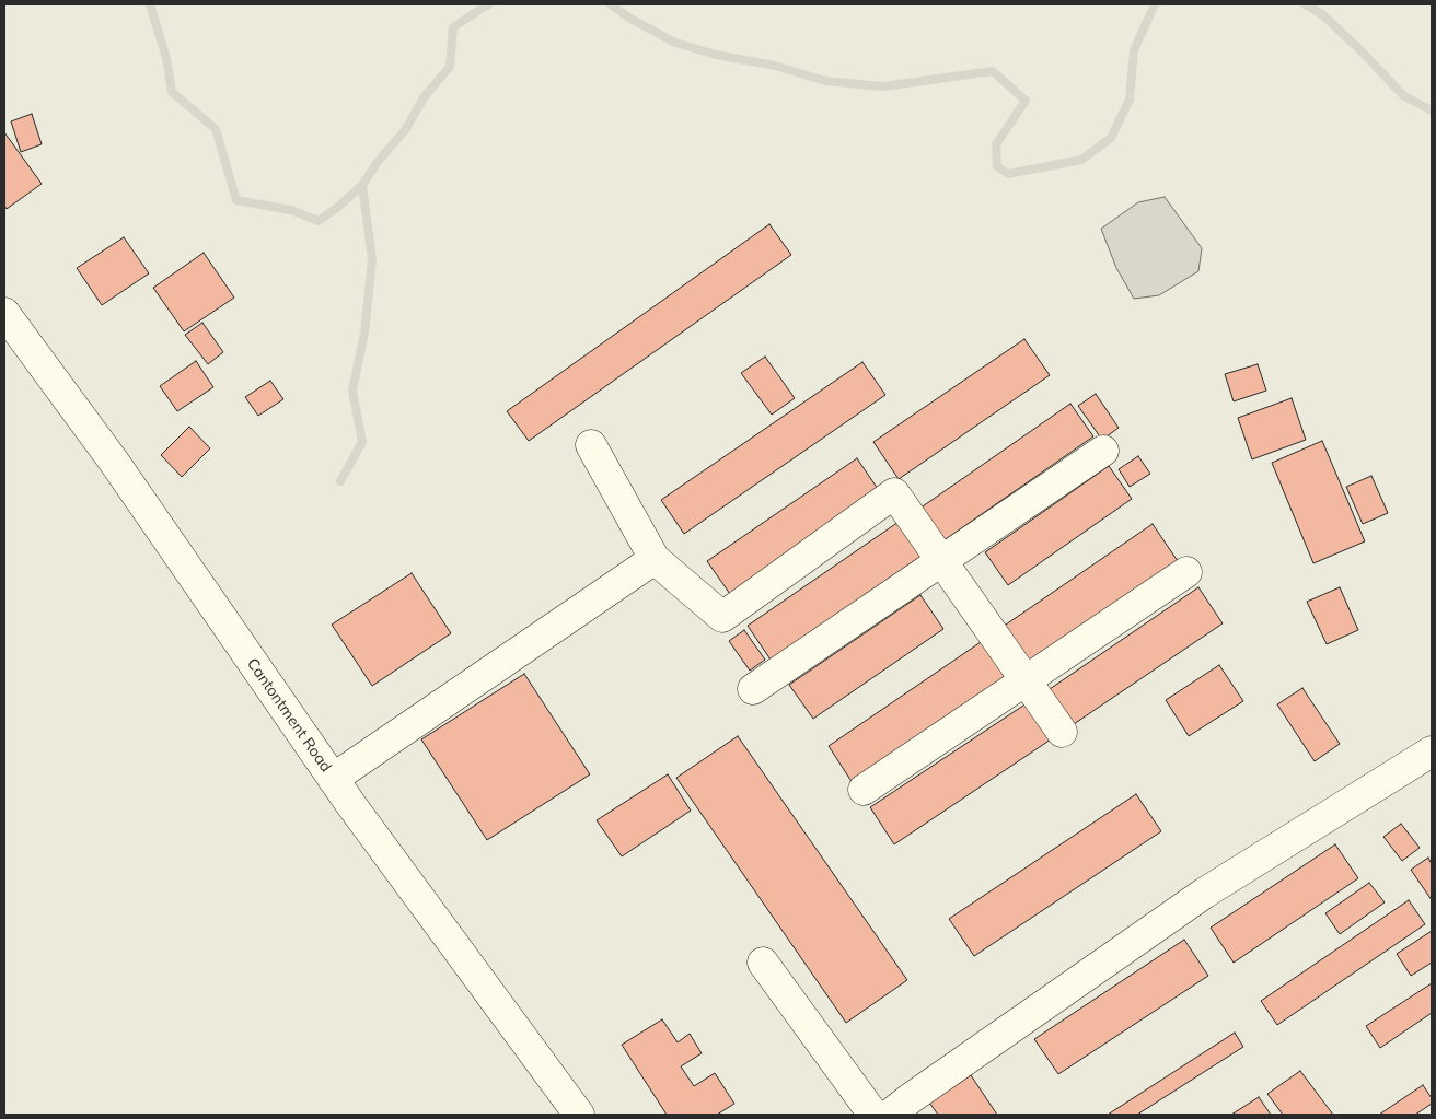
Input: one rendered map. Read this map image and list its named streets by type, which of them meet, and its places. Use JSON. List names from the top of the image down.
{
  "streets": {
    "street": ["Cantontment Road"]
  }
}
